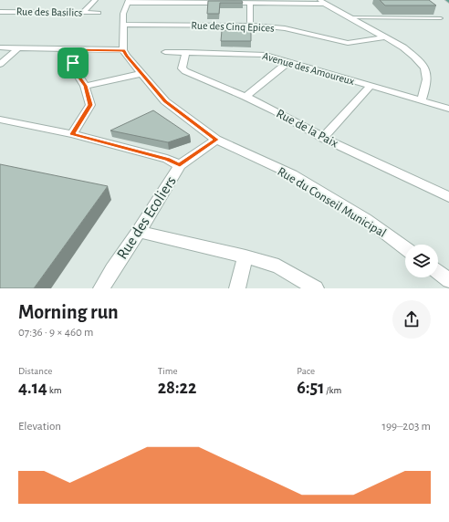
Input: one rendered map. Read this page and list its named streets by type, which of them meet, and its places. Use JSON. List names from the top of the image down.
{
  "streets": {
    "street": [
      "Rue des Basilics",
      "Rue des Cinq Epices",
      "Avenue des Amoureux",
      "Rue de la Paix",
      "Rue du Conseil Municipal",
      "Rue des Ecoliers"
    ]
  },
  "crossings": [
    ["Rue des Cinq Epices", "Rue du Conseil Municipal"],
    ["Avenue des Amoureux", "Rue de la Paix"],
    ["Rue du Conseil Municipal", "Rue des Ecoliers"]
  ],
  "page": {
    "heading": ["Morning run", "07:36 · 9 × 460 m"],
    "stats": [
      ["Distance", "4.14 km"],
      ["Time", "28:22"],
      ["Pace", "6:51 /km"]
    ],
    "chart": ["Elevation", "199–203 m"]
  }
}
